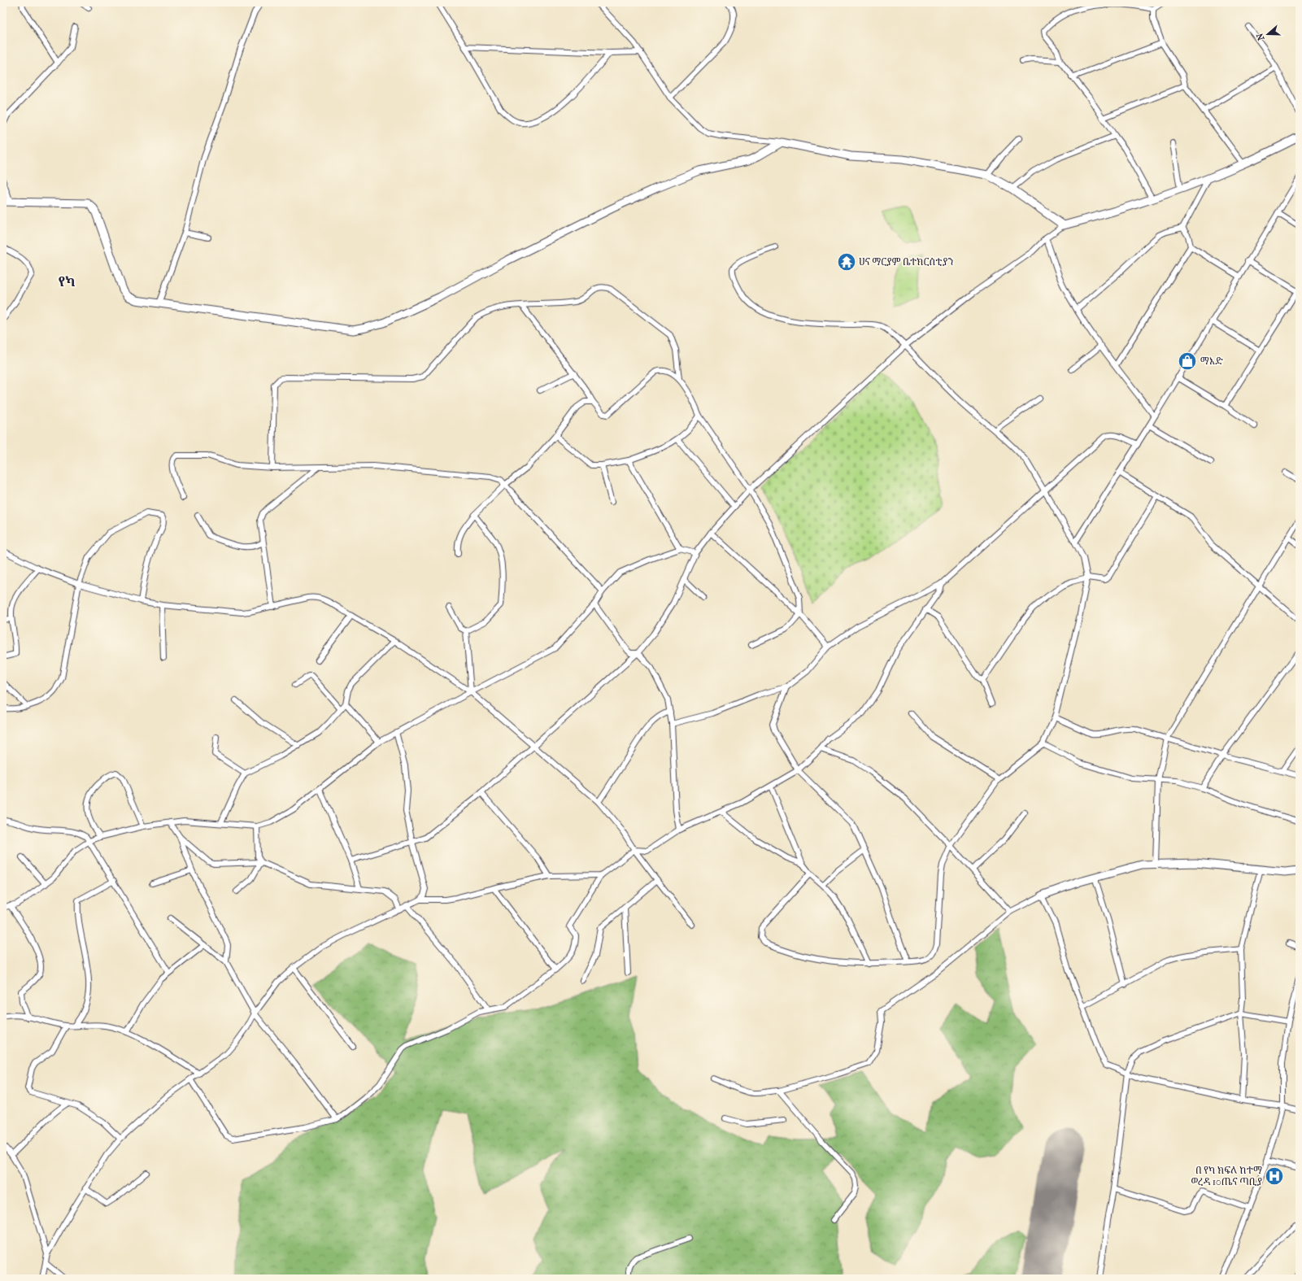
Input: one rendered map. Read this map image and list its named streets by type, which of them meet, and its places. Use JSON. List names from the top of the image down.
{
  "districts": ["የካ"],
  "places": {
    "temple": ["ሀና ማርያም ቤተክርስቲያን"],
    "shop": ["ማእድ"],
    "hospital": ["በ የካ ክፍለ ከተማ ወረዳ 10ጤና ጣቢያ"]
  },
  "north": "left"
}
